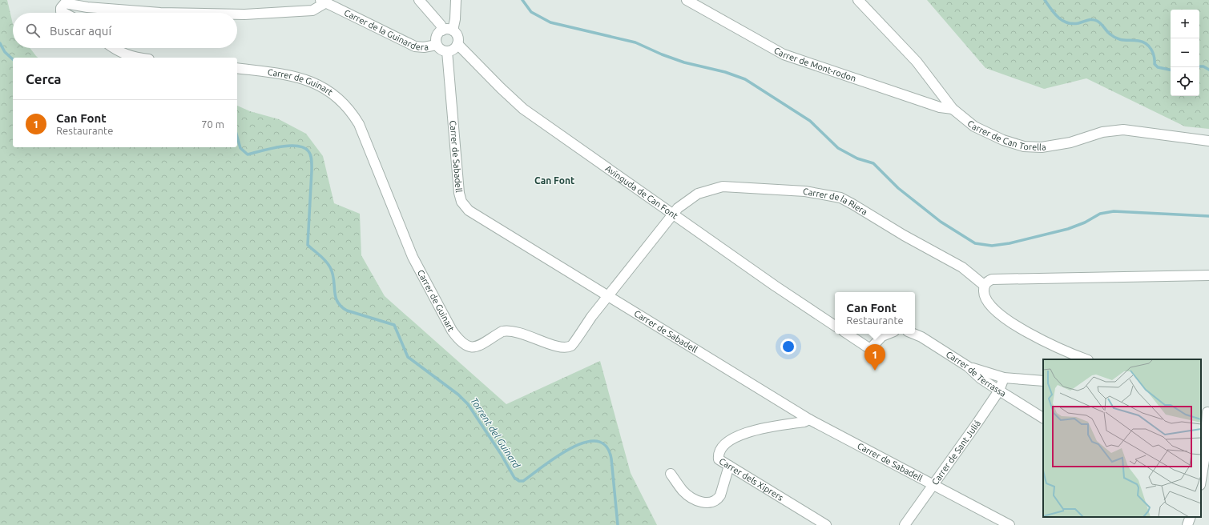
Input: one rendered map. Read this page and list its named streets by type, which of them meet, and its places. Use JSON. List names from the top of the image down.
{
  "streets": {
    "street": [
      "Carrer de la Guinardera",
      "Carrer de Mont-rodon",
      "Carrer de Guinart",
      "Carrer de Can Torella",
      "Carrer de Sabadell",
      "Avinguda de Can Font",
      "Carrer de la Riera",
      "Carrer de Terrassa",
      "Carrer de Sant Juliá",
      "Carrer dels Xiprers"
    ]
  },
  "crossings": [
    ["Carrer de la Guinardera", "Carrer de Sabadell"],
    ["Carrer de la Guinardera", "Avinguda de Can Font"],
    ["Carrer de Mont-rodon", "Carrer de Can Torella"],
    ["Carrer de Guinart", "Carrer de Sabadell"],
    ["Carrer de Guinart", "Avinguda de Can Font"],
    ["Carrer de Guinart", "Carrer de la Riera"],
    ["Carrer de Sabadell", "Avinguda de Can Font"],
    ["Carrer de Sabadell", "Carrer de Sant Juliá"],
    ["Carrer de Sabadell", "Carrer dels Xiprers"],
    ["Avinguda de Can Font", "Carrer de la Riera"],
    ["Carrer de Terrassa", "Carrer de Sant Juliá"]
  ],
  "districts": ["Can Font"],
  "water": ["Torrent del Guinard"],
  "page": {
    "map_buttons": ["+", "−"],
    "search": "Buscar aquí",
    "heading": "Cerca",
    "list": [
      {
        "mark": "1",
        "name": "Can Font",
        "note": "Restaurante",
        "value": "70 m"
      }
    ],
    "popup": ["Can Font", "Restaurante"],
    "pins": "1"
  }
}
